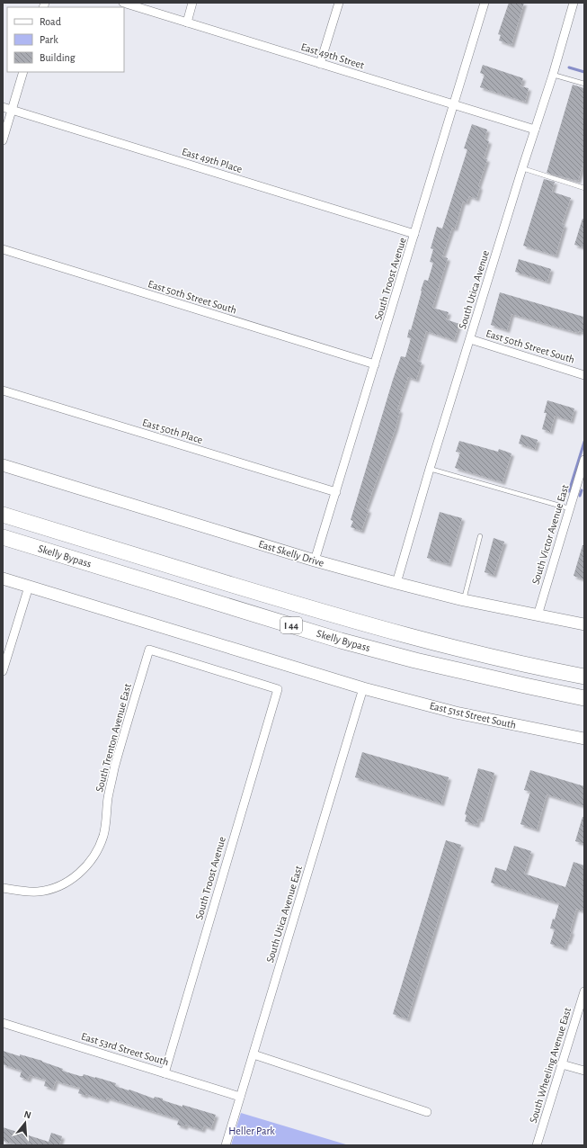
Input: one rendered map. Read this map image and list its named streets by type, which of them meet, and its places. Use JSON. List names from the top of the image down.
{
  "streets": {
    "highway": ["Skelly Bypass", "I 44"],
    "main road": ["East Skelly Drive", "East 51st Street South"],
    "street": [
      "East 49th Street",
      "East 49th Place",
      "South Troost Avenue",
      "South Utica Avenue",
      "East 50th Street South",
      "East 50th Place",
      "South Victor Avenue East",
      "South Trenton Avenue East",
      "South Utica Avenue East",
      "East 53rd Street South",
      "South Wheeling Avenue East"
    ]
  },
  "crossings": [
    ["East 49th Street", "South Troost Avenue"],
    ["East 49th Street", "South Utica Avenue"],
    ["East 49th Place", "South Troost Avenue"],
    ["South Troost Avenue", "East 50th Street South"],
    ["South Troost Avenue", "East 50th Place"],
    ["South Troost Avenue", "East Skelly Drive"],
    ["South Troost Avenue", "South Trenton Avenue East"],
    ["South Troost Avenue", "East 53rd Street South"],
    ["South Utica Avenue", "East 50th Street South"],
    ["South Utica Avenue", "East Skelly Drive"],
    ["South Victor Avenue East", "East Skelly Drive"],
    ["East 51st Street South", "South Utica Avenue East"],
    ["South Utica Avenue East", "East 53rd Street South"]
  ],
  "parks": ["Heller Park"],
  "legend": ["Road", "Park", "Building"],
  "north": "top"
}
